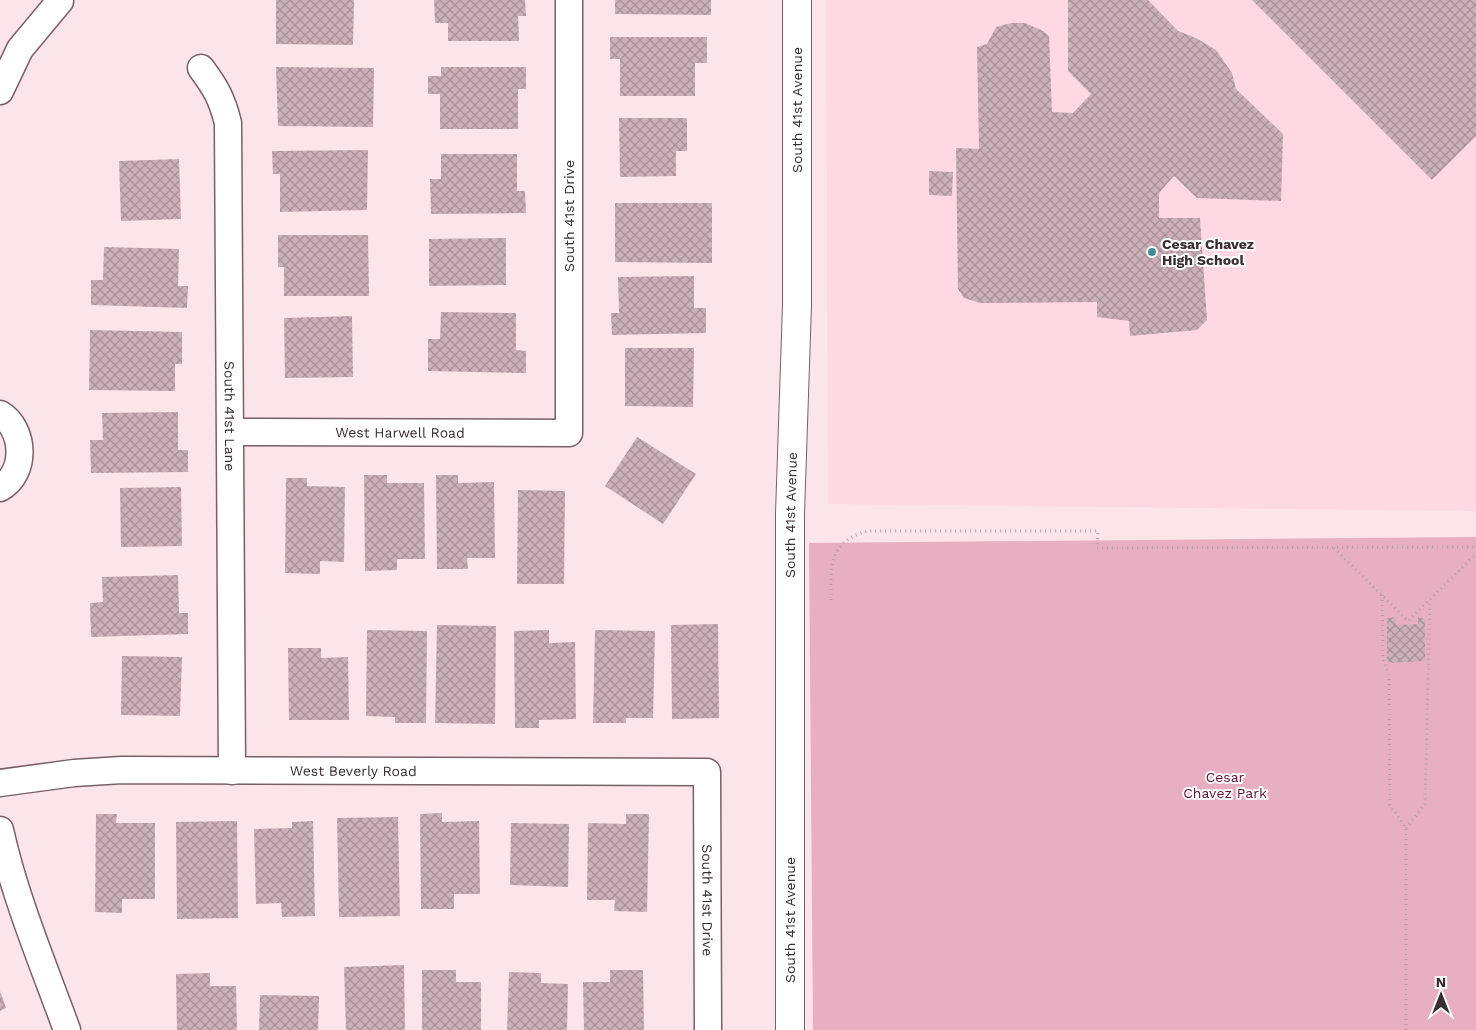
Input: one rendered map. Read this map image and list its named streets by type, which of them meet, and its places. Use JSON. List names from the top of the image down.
{
  "streets": {
    "street": [
      "South 41st Avenue",
      "South 41st Drive",
      "South 41st Lane",
      "West Harwell Road",
      "West Beverly Road"
    ]
  },
  "crossings": [
    ["South 41st Drive", "West Harwell Road"],
    ["South 41st Drive", "West Beverly Road"],
    ["South 41st Lane", "West Harwell Road"],
    ["South 41st Lane", "West Beverly Road"]
  ],
  "parks": ["Cesar Chavez Park"],
  "places": ["Cesar Chavez High School"],
  "north": "top"
}
